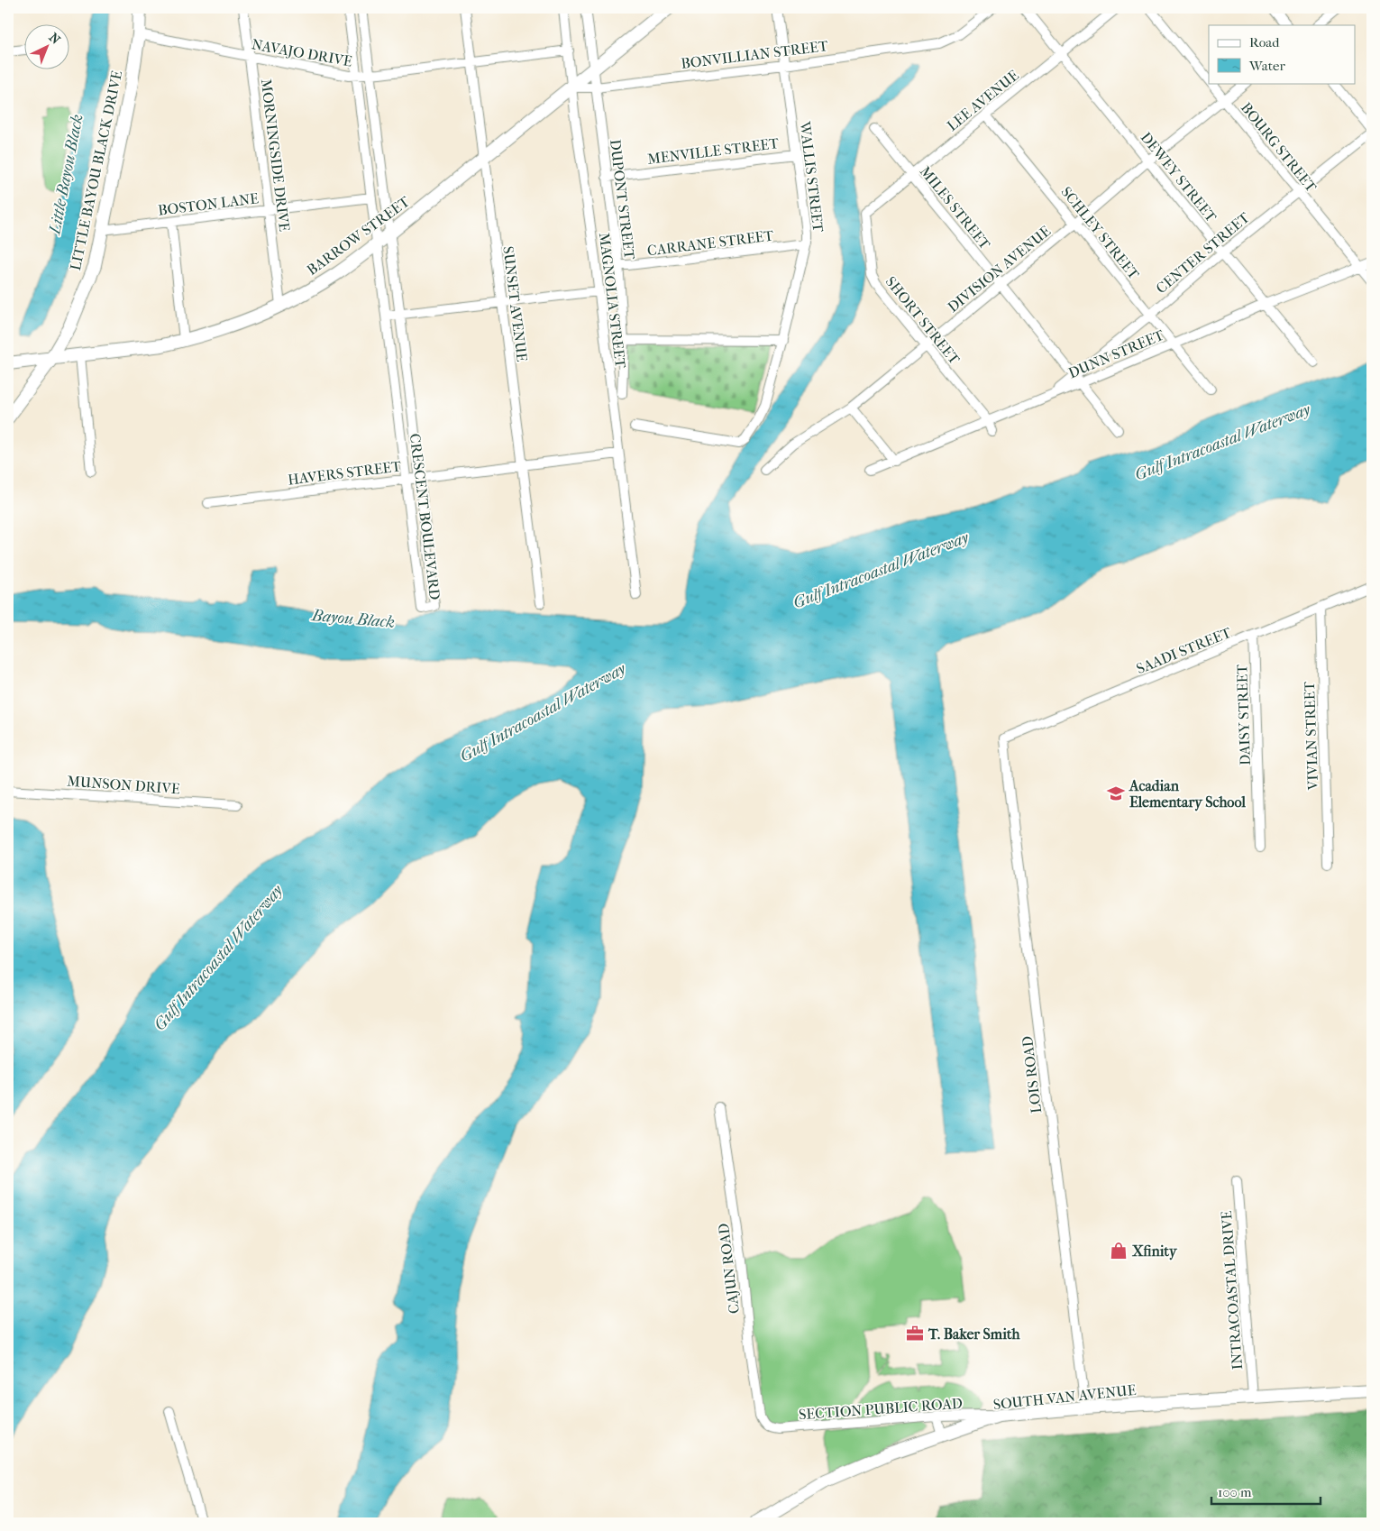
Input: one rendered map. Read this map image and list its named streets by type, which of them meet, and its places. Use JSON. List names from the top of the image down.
{
  "streets": {
    "main road": ["LITTLE BAYOU BLACK DRIVE", "BARROW STREET", "SOUTH VAN AVENUE"],
    "street": [
      "NAVAJO DRIVE",
      "BONVILLIAN STREET",
      "LEE AVENUE",
      "BOURG STREET",
      "MENVILLE STREET",
      "MORNINGSIDE DRIVE",
      "WALLIS STREET",
      "DEWEY STREET",
      "DUPONT STREET",
      "BOSTON LANE",
      "MILES STREET",
      "SCHLEY STREET",
      "CARRANE STREET",
      "CENTER STREET",
      "DIVISION AVENUE",
      "MAGNOLIA STREET",
      "SUNSET AVENUE",
      "SHORT STREET",
      "DUNN STREET",
      "HAVERS STREET",
      "CRESCENT BOULEVARD",
      "SAADI STREET",
      "DAISY STREET",
      "VIVIAN STREET",
      "MUNSON DRIVE",
      "LOIS ROAD",
      "CAJUN ROAD",
      "INTRACOASTAL DRIVE",
      "SECTION PUBLIC ROAD"
    ]
  },
  "crossings": [
    ["NAVAJO DRIVE", "MORNINGSIDE DRIVE"],
    ["NAVAJO DRIVE", "LITTLE BAYOU BLACK DRIVE"],
    ["NAVAJO DRIVE", "MAGNOLIA STREET"],
    ["NAVAJO DRIVE", "SUNSET AVENUE"],
    ["NAVAJO DRIVE", "CRESCENT BOULEVARD"],
    ["BONVILLIAN STREET", "WALLIS STREET"],
    ["BONVILLIAN STREET", "DUPONT STREET"],
    ["BONVILLIAN STREET", "BARROW STREET"],
    ["BONVILLIAN STREET", "MAGNOLIA STREET"],
    ["LEE AVENUE", "DEWEY STREET"],
    ["LEE AVENUE", "MILES STREET"],
    ["LEE AVENUE", "SCHLEY STREET"],
    ["LEE AVENUE", "SHORT STREET"],
    ["BOURG STREET", "CENTER STREET"],
    ["BOURG STREET", "DIVISION AVENUE"],
    ["BOURG STREET", "DUNN STREET"],
    ["MENVILLE STREET", "WALLIS STREET"],
    ["MENVILLE STREET", "DUPONT STREET"],
    ["MORNINGSIDE DRIVE", "BOSTON LANE"],
    ["MORNINGSIDE DRIVE", "BARROW STREET"],
    ["LITTLE BAYOU BLACK DRIVE", "BOSTON LANE"],
    ["LITTLE BAYOU BLACK DRIVE", "BARROW STREET"],
    ["WALLIS STREET", "CARRANE STREET"],
    ["DEWEY STREET", "CENTER STREET"],
    ["DEWEY STREET", "DIVISION AVENUE"],
    ["DEWEY STREET", "DUNN STREET"],
    ["DUPONT STREET", "BARROW STREET"],
    ["DUPONT STREET", "CARRANE STREET"],
    ["BOSTON LANE", "CRESCENT BOULEVARD"],
    ["MILES STREET", "CENTER STREET"],
    ["MILES STREET", "DIVISION AVENUE"],
    ["MILES STREET", "DUNN STREET"],
    ["SCHLEY STREET", "CENTER STREET"],
    ["SCHLEY STREET", "DIVISION AVENUE"],
    ["SCHLEY STREET", "DUNN STREET"],
    ["BARROW STREET", "MAGNOLIA STREET"],
    ["BARROW STREET", "SUNSET AVENUE"],
    ["BARROW STREET", "CRESCENT BOULEVARD"],
    ["CENTER STREET", "DUNN STREET"],
    ["DIVISION AVENUE", "SHORT STREET"],
    ["MAGNOLIA STREET", "HAVERS STREET"],
    ["SUNSET AVENUE", "HAVERS STREET"],
    ["SHORT STREET", "DUNN STREET"],
    ["HAVERS STREET", "CRESCENT BOULEVARD"],
    ["SAADI STREET", "DAISY STREET"],
    ["SAADI STREET", "VIVIAN STREET"],
    ["SAADI STREET", "LOIS ROAD"],
    ["LOIS ROAD", "SOUTH VAN AVENUE"],
    ["CAJUN ROAD", "SECTION PUBLIC ROAD"],
    ["INTRACOASTAL DRIVE", "SOUTH VAN AVENUE"],
    ["SOUTH VAN AVENUE", "SECTION PUBLIC ROAD"]
  ],
  "water": ["Little Bayou Black", "Gulf Intracoastal Waterway", "Bayou Black"],
  "places": {
    "school or university": ["Acadian Elementary School"],
    "shop": ["Xfinity"],
    "office": ["T. Baker Smith"]
  },
  "legend": ["Road", "Water"],
  "scale_bar": "100 m",
  "north": "top right"
}
